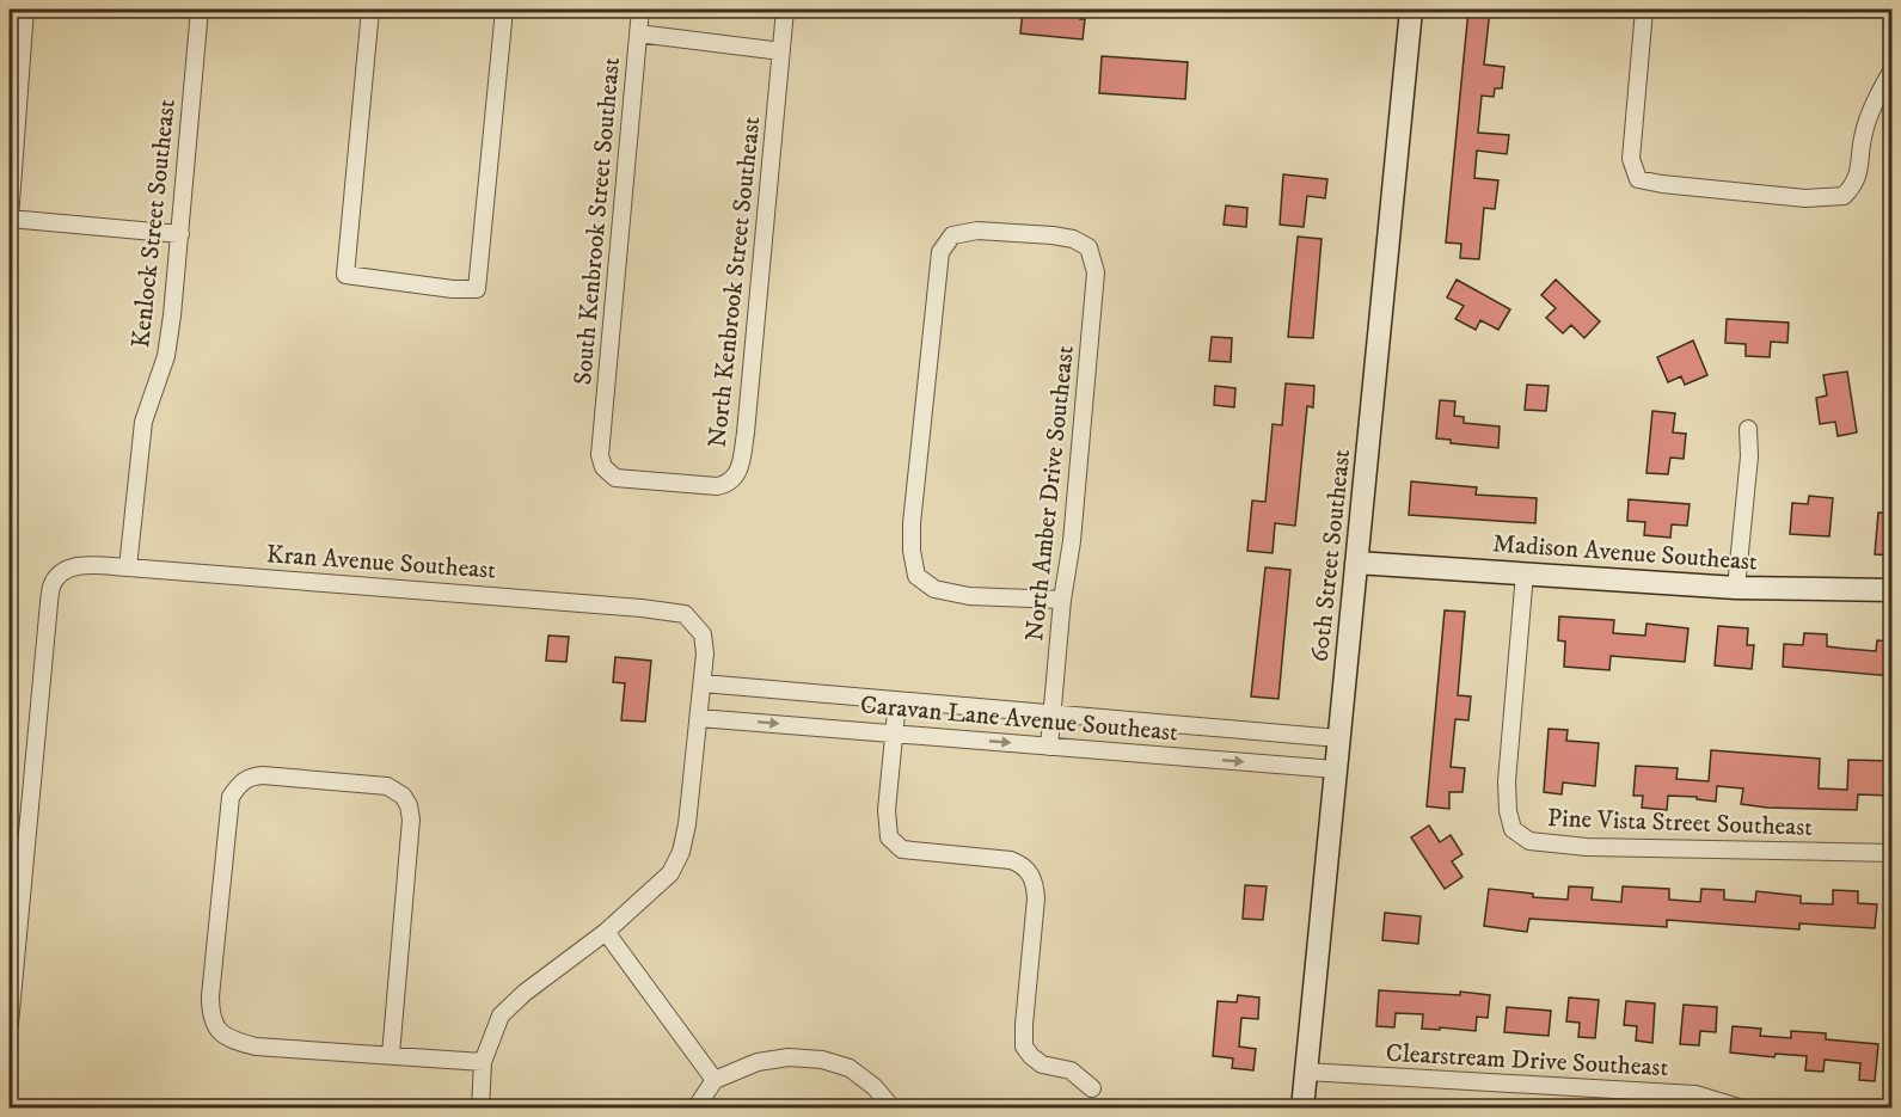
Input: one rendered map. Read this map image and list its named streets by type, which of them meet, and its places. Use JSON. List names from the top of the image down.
{
  "streets": {
    "main road": ["Madison Avenue Southeast", "60th Street Southeast"],
    "street": [
      "South Kenbrook Street Southeast",
      "Kenlock Street Southeast",
      "North Kenbrook Street Southeast",
      "North Amber Drive Southeast",
      "Kran Avenue Southeast",
      "Caravan Lane Avenue Southeast",
      "Pine Vista Street Southeast",
      "Clearstream Drive Southeast"
    ]
  },
  "crossings": [
    ["South Kenbrook Street Southeast", "North Kenbrook Street Southeast"],
    ["Kenlock Street Southeast", "Kran Avenue Southeast"],
    ["North Amber Drive Southeast", "Caravan Lane Avenue Southeast"],
    ["Madison Avenue Southeast", "60th Street Southeast"],
    ["Madison Avenue Southeast", "Pine Vista Street Southeast"],
    ["60th Street Southeast", "Caravan Lane Avenue Southeast"],
    ["60th Street Southeast", "Clearstream Drive Southeast"],
    ["Kran Avenue Southeast", "Caravan Lane Avenue Southeast"]
  ]
}
